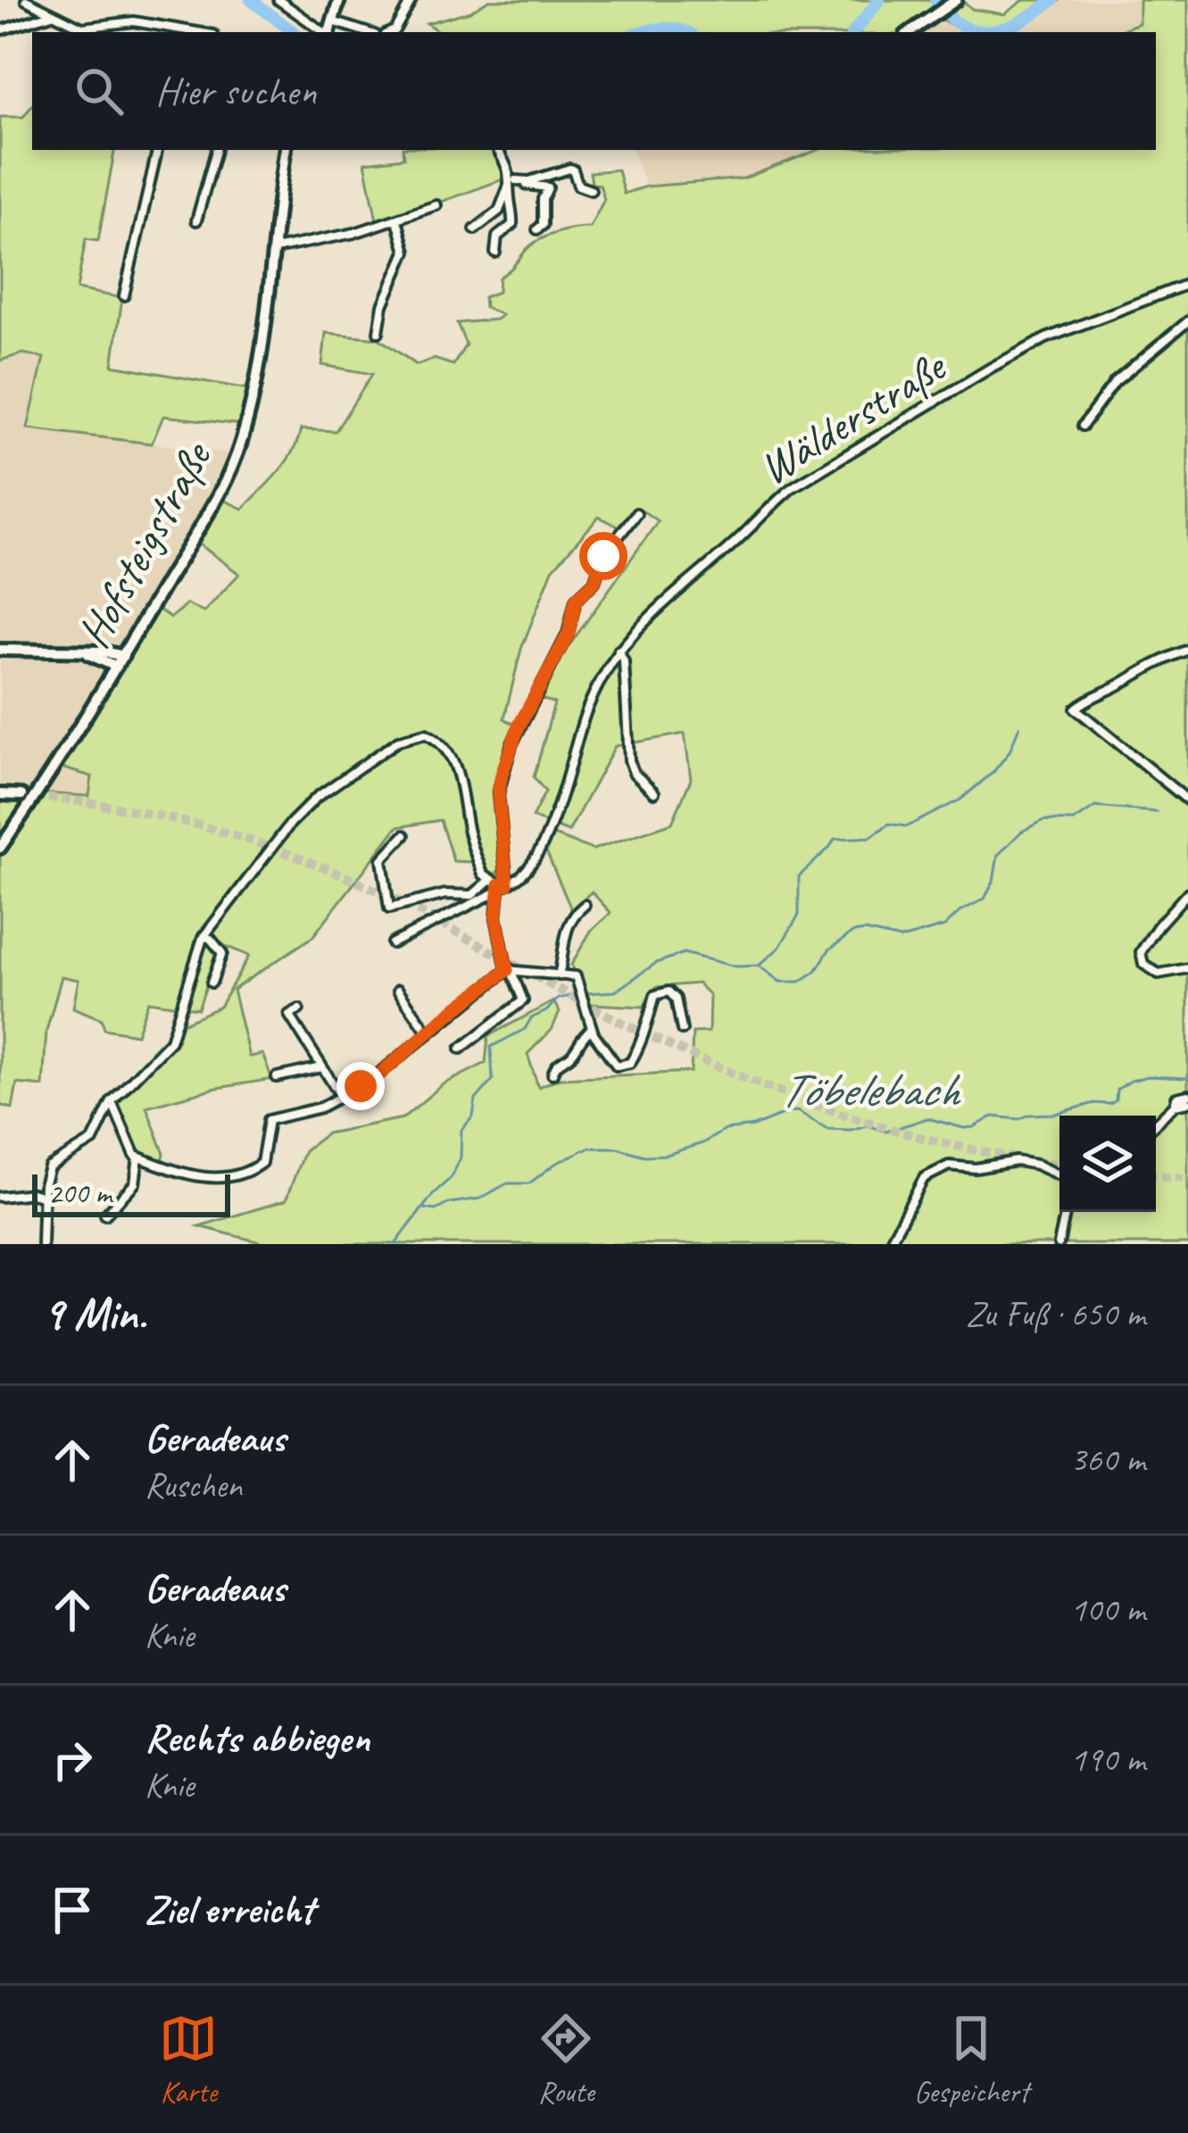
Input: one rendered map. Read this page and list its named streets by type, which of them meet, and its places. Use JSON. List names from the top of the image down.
{
  "streets": {
    "main road": ["Hofsteigstraße"],
    "street": ["Wälderstraße"]
  },
  "water": ["Töbelebach"],
  "scale_bar": "200 m",
  "page": {
    "search": "Hier suchen",
    "scale": "200 m",
    "heading": ["9 Min.", "Zu Fuß · 650 m"],
    "list": [
      ["Geradeaus", "Ruschen", "360 m"],
      ["Geradeaus", "Knie", "100 m"],
      ["Rechts abbiegen", "Knie", "190 m"],
      "Ziel erreicht"
    ],
    "nav": ["Karte", "Route", "Gespeichert"]
  }
}
